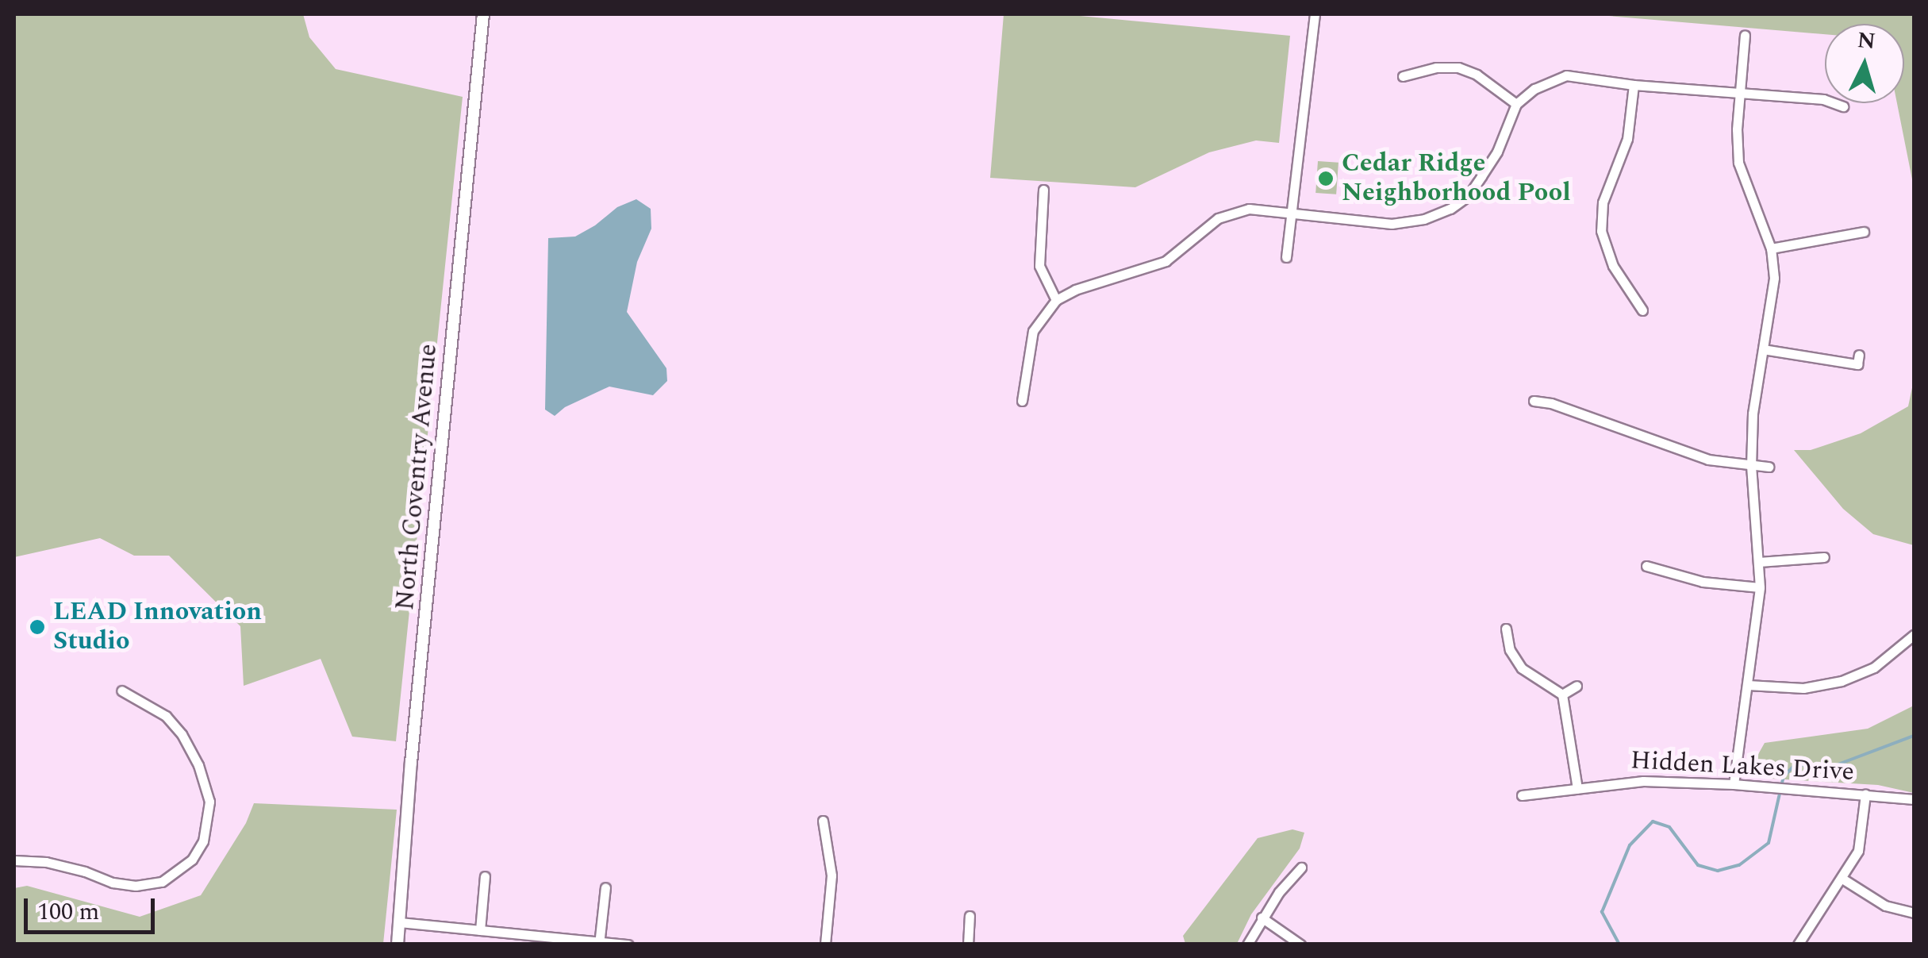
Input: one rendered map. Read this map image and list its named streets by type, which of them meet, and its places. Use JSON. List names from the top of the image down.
{
  "streets": {
    "street": ["North Coventry Avenue", "Hidden Lakes Drive"]
  },
  "places": ["Cedar Ridge Neighborhood Pool", "LEAD Innovation Studio"],
  "scale_bar": "100 m",
  "north": "top"
}
